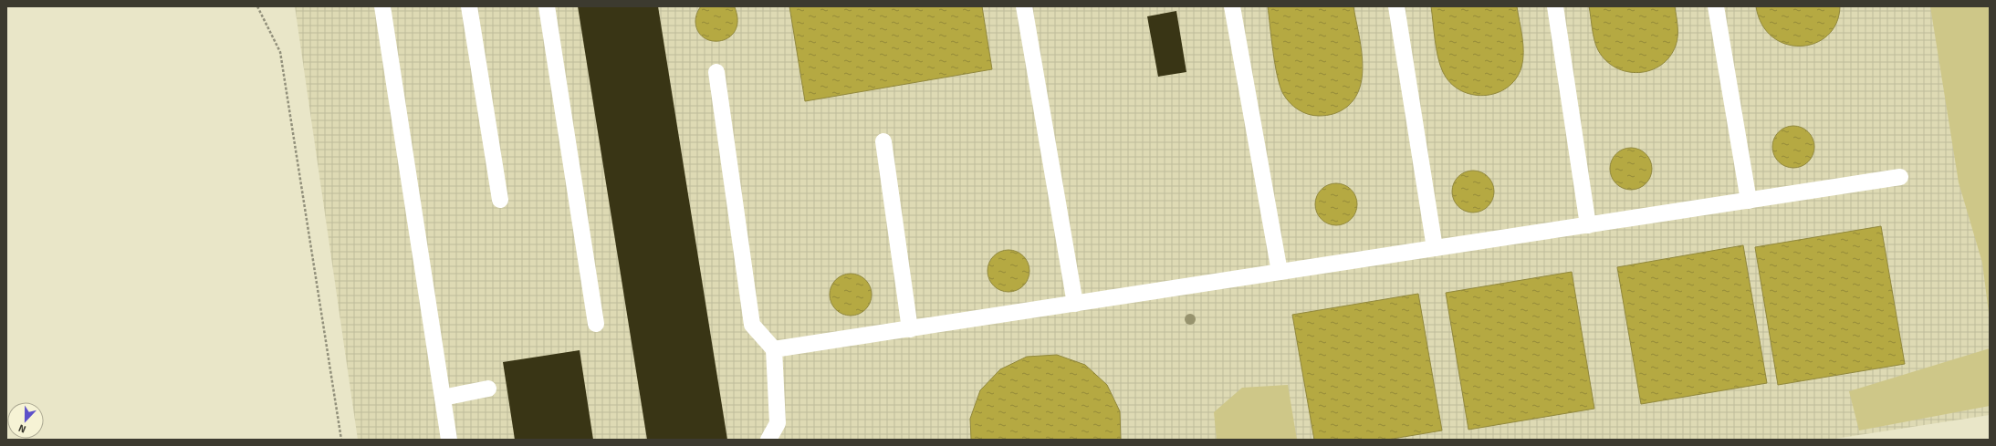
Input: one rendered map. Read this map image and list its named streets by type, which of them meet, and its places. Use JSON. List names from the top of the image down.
{
  "north": "bottom"
}
